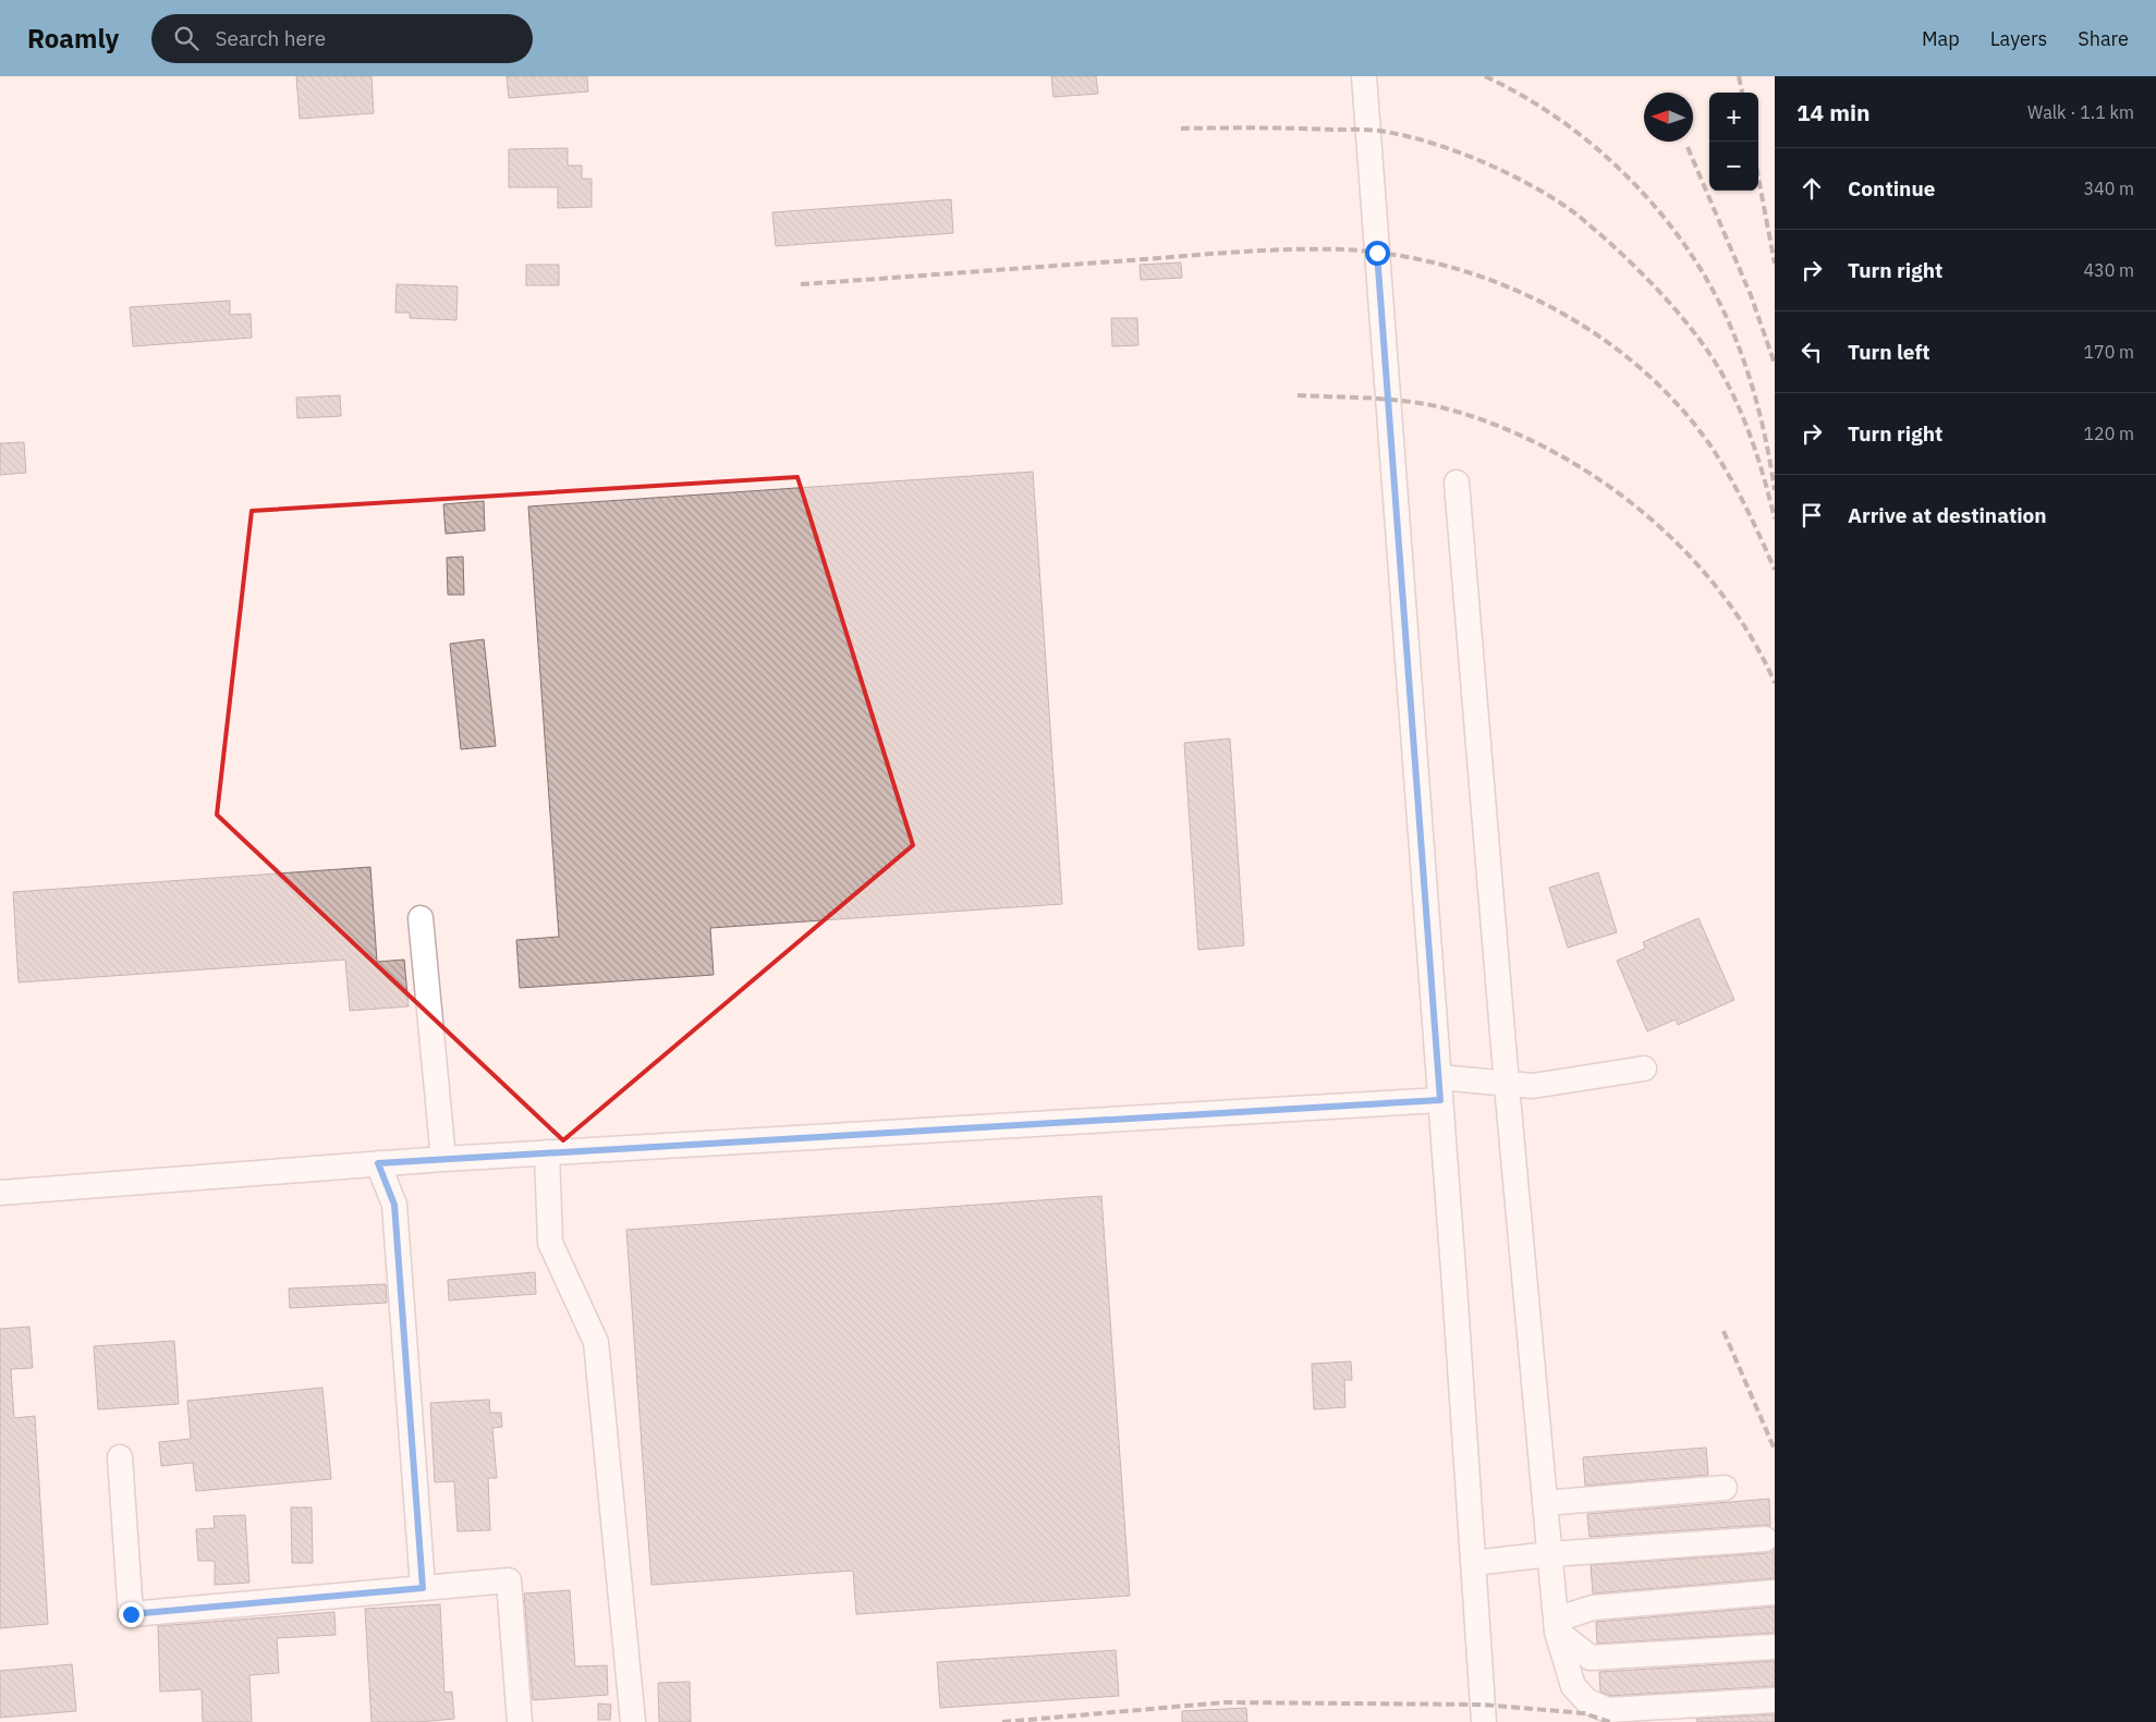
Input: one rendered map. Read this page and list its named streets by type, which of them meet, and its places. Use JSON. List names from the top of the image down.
{
  "north": "left",
  "page": {
    "header": "Roamly",
    "search": "Search here",
    "nav": ["Map", "Layers", "Share"],
    "heading": ["14 min", "Walk · 1.1 km"],
    "map_buttons": ["+", "−"],
    "list": [
      ["Continue", "340 m"],
      ["Turn right", "430 m"],
      ["Turn left", "170 m"],
      ["Turn right", "120 m"],
      "Arrive at destination"
    ]
  }
}
